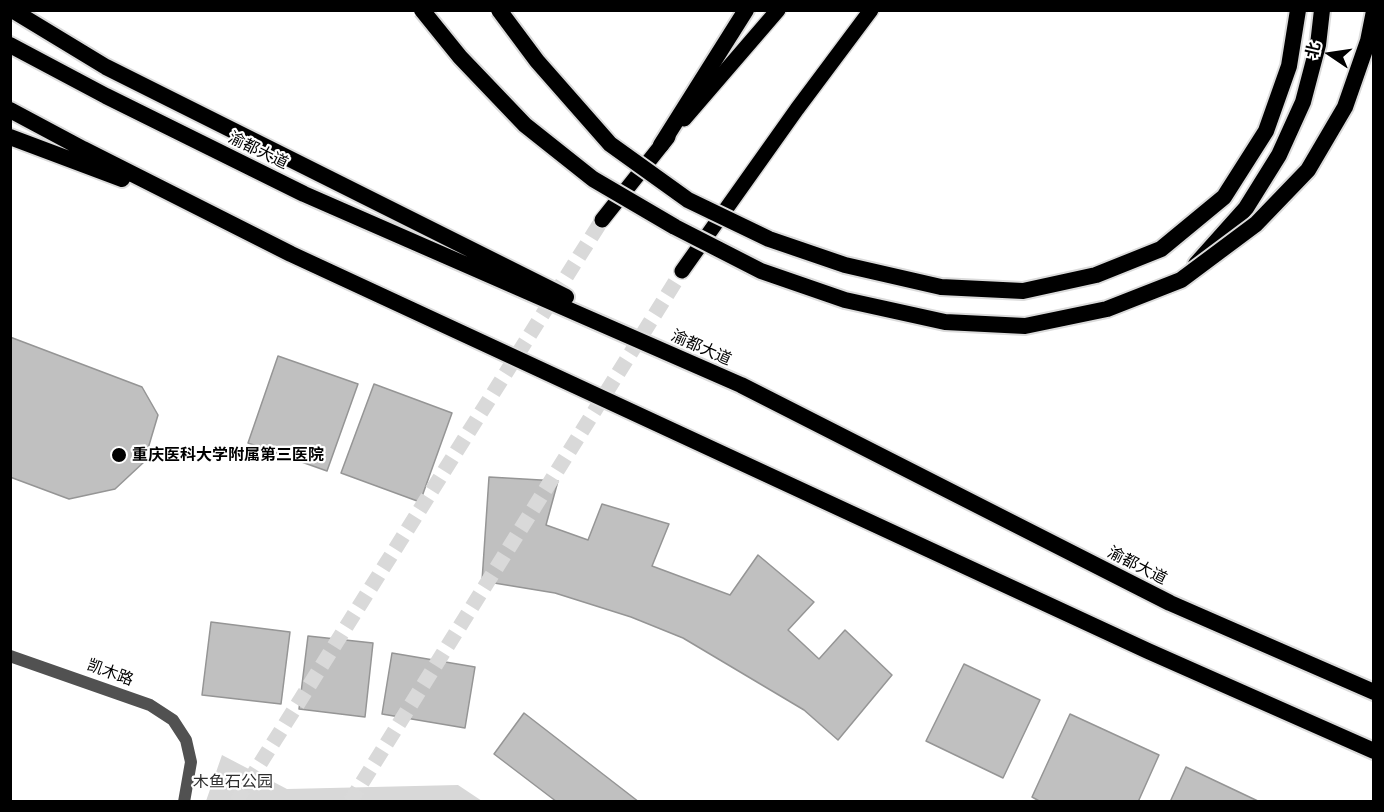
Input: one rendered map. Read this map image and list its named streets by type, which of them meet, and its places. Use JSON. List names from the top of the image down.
{
  "streets": {
    "highway": ["渝都大道"],
    "street": ["凯木路"]
  },
  "parks": ["木鱼石公园"],
  "places": ["重庆医科大学附属第三医院"],
  "north": "left"
}
